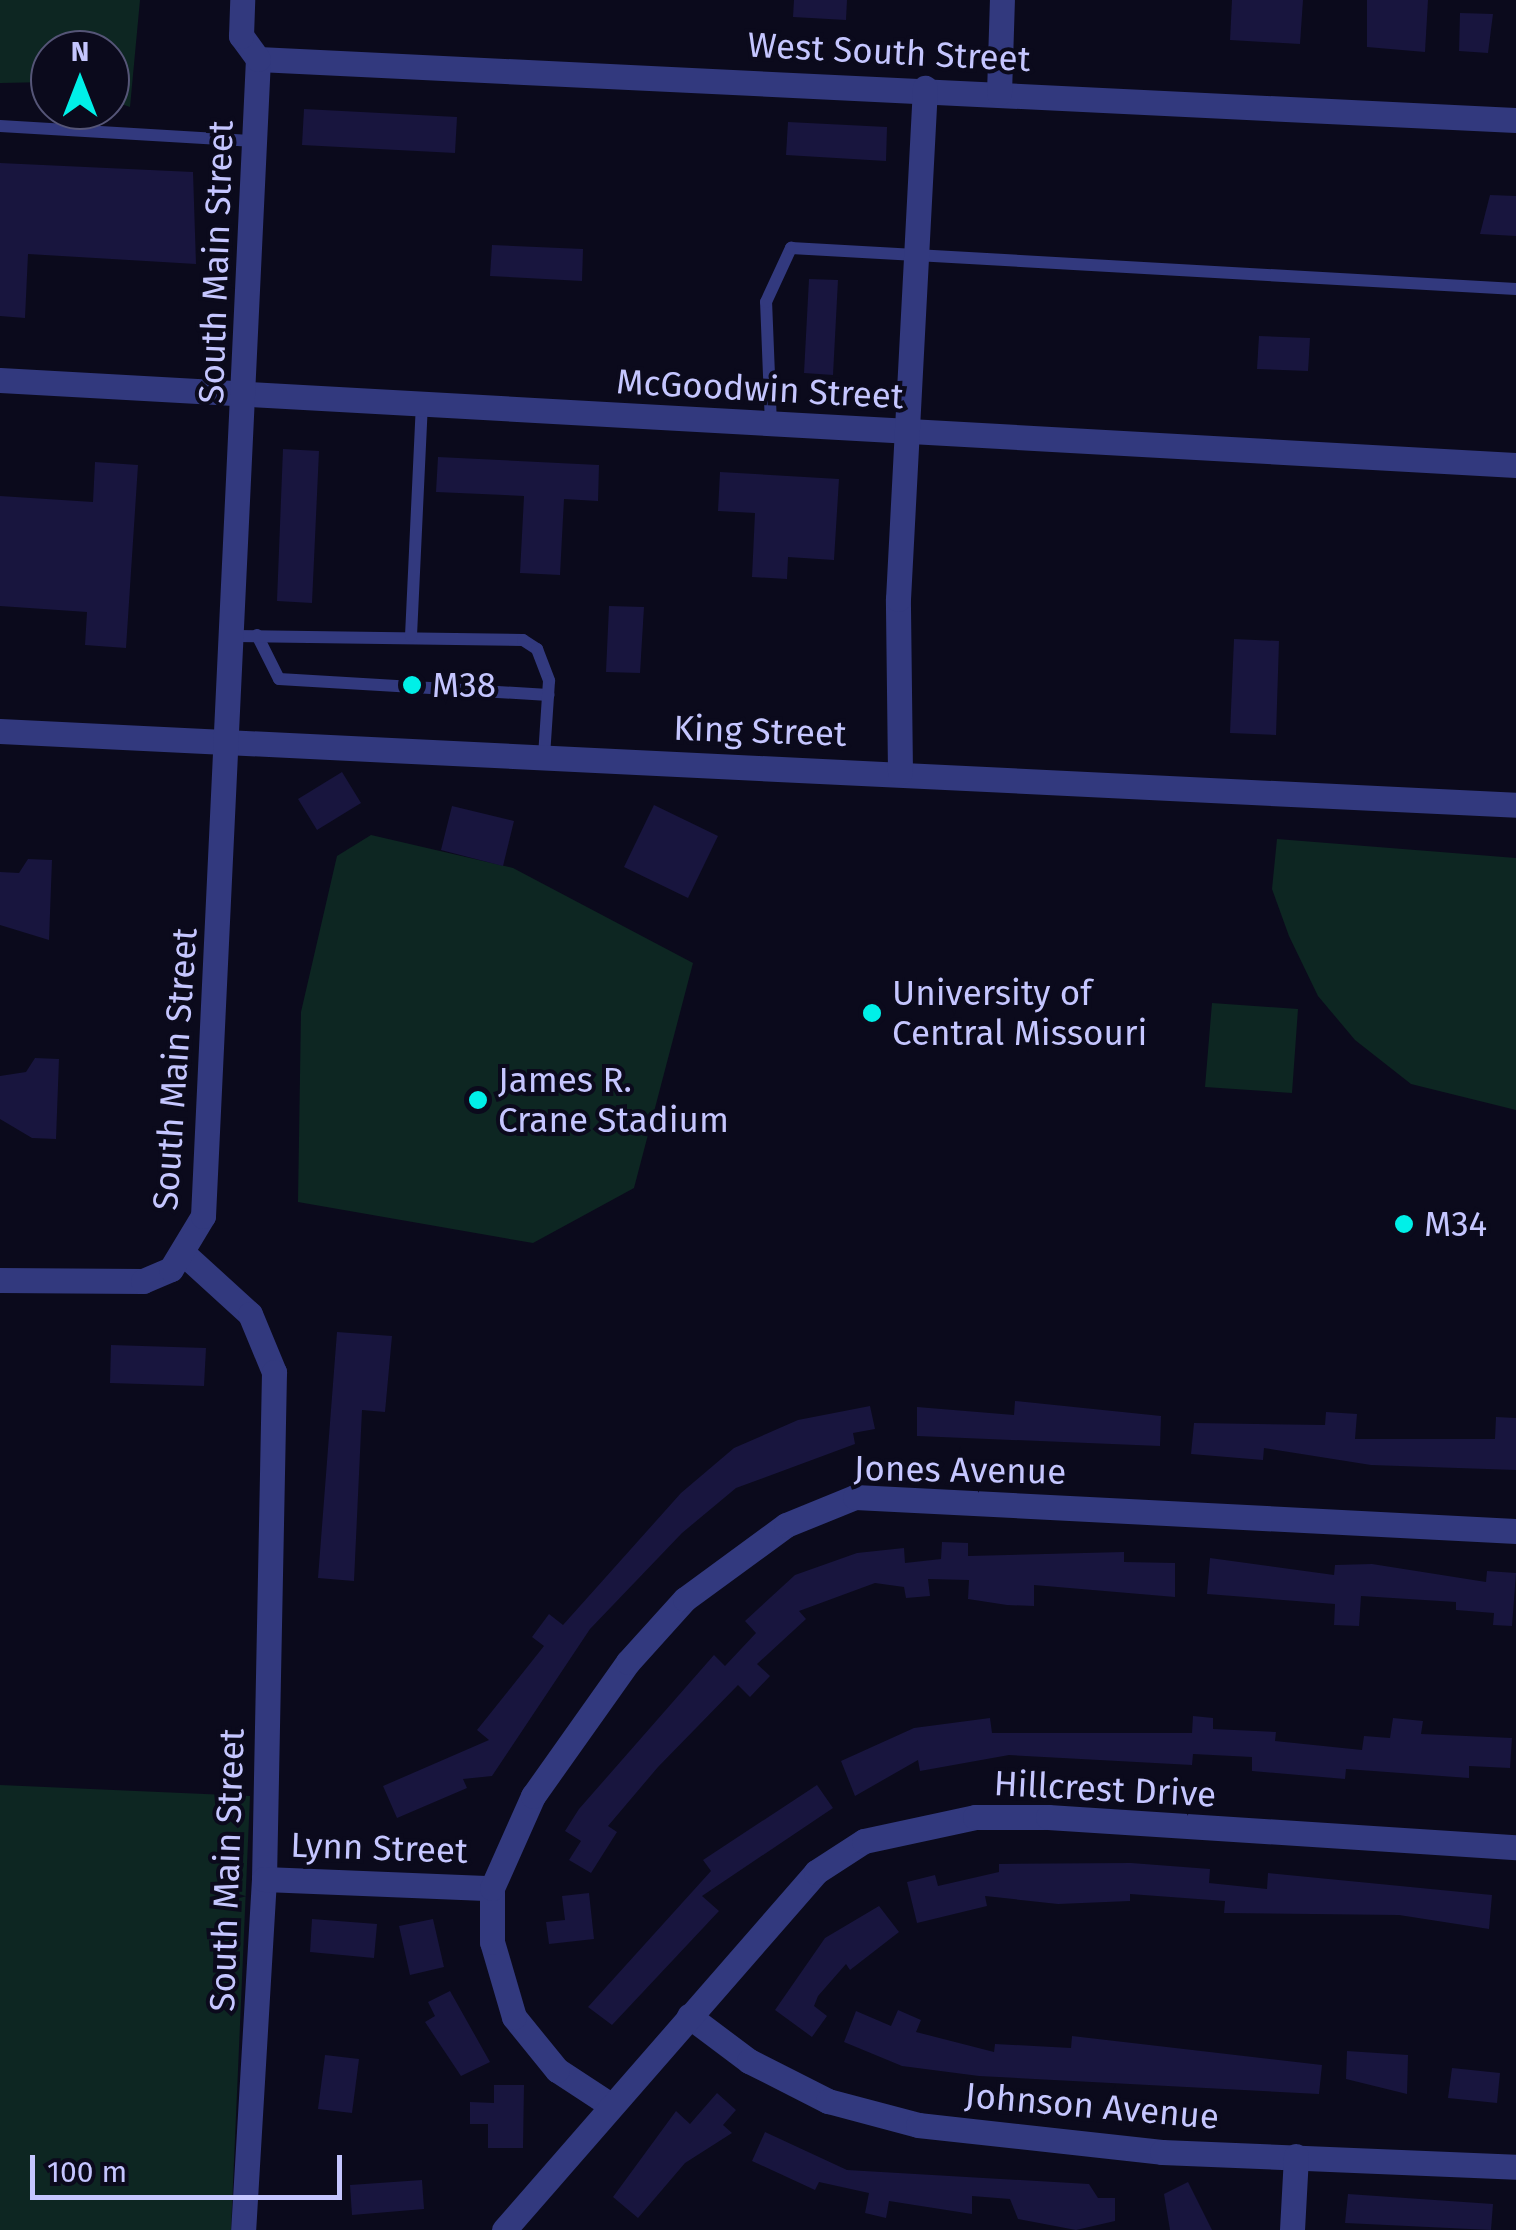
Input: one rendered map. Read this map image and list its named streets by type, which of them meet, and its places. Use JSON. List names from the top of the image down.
{
  "streets": {
    "street": [
      "West South Street",
      "South Main Street",
      "McGoodwin Street",
      "King Street",
      "Jones Avenue",
      "Hillcrest Drive",
      "Lynn Street",
      "Johnson Avenue"
    ]
  },
  "crossings": [
    ["West South Street", "South Main Street"],
    ["South Main Street", "McGoodwin Street"],
    ["South Main Street", "King Street"],
    ["South Main Street", "Lynn Street"],
    ["Jones Avenue", "Hillcrest Drive"],
    ["Jones Avenue", "Lynn Street"],
    ["Hillcrest Drive", "Johnson Avenue"]
  ],
  "places": [
    "M38",
    "University of Central Missouri",
    "James R. Crane Stadium",
    "M34"
  ],
  "scale_bar": "100 m",
  "north": "top"
}
